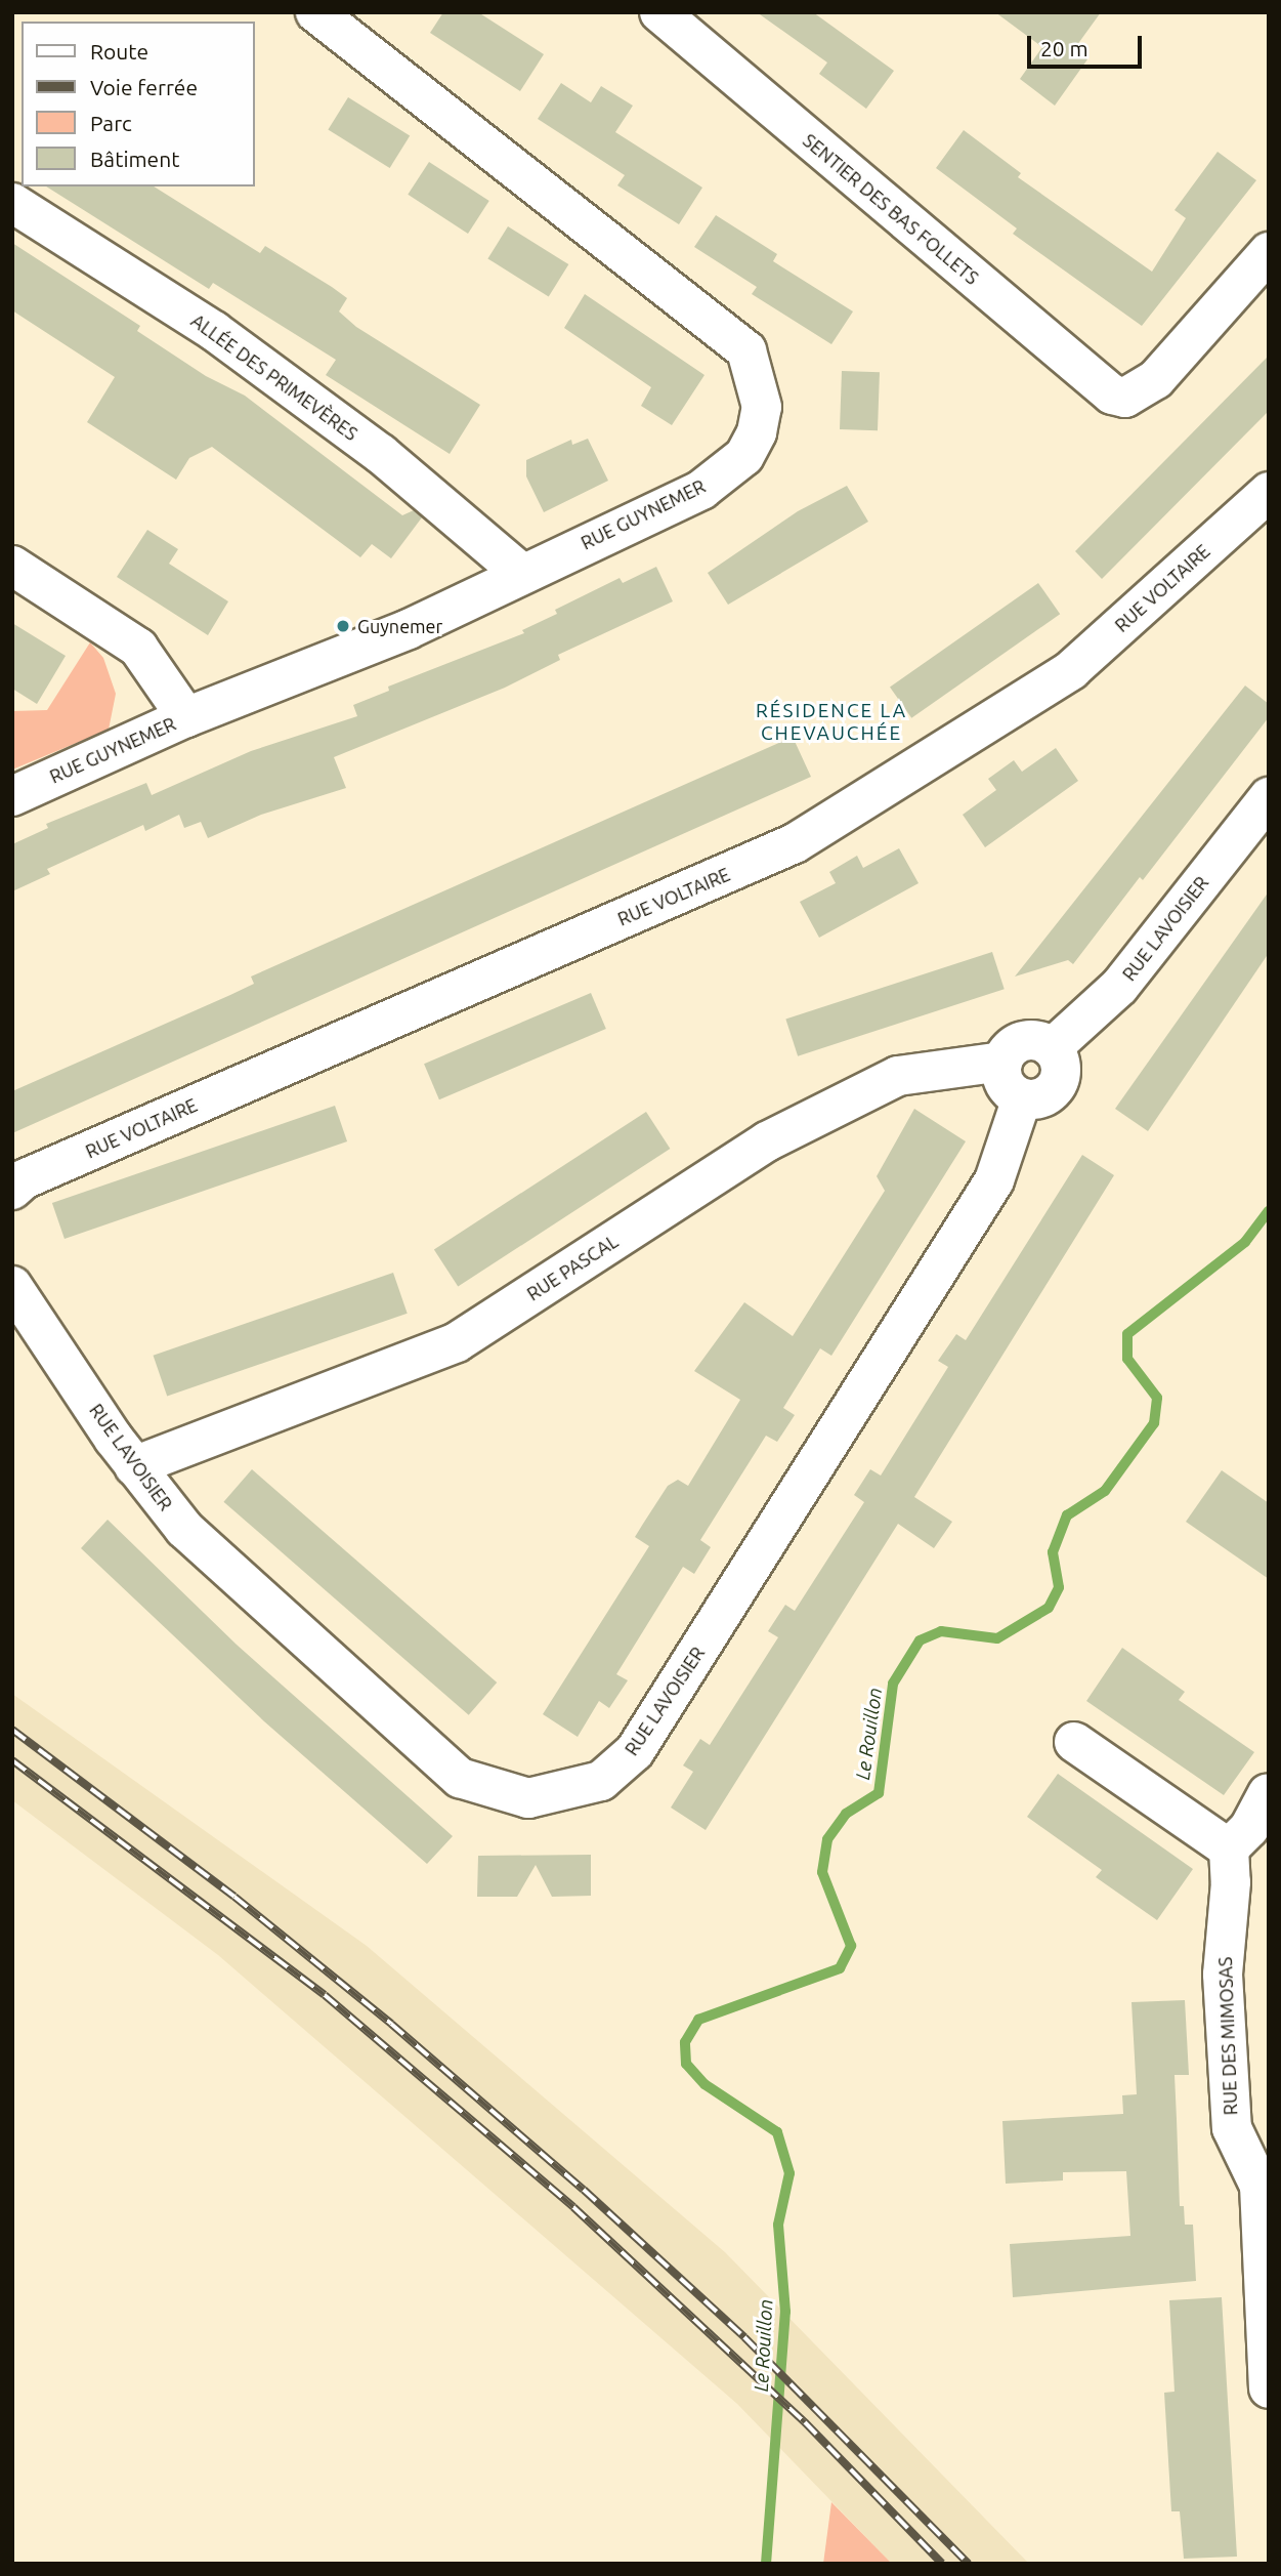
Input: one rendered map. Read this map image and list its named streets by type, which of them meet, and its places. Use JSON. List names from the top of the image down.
{
  "streets": {
    "street": [
      "SENTIER DES BAS FOLLETS",
      "ALLÉE DES PRIMEVÈRES",
      "RUE GUYNEMER",
      "RUE VOLTAIRE",
      "RUE LAVOISIER",
      "RUE PASCAL",
      "RUE DES MIMOSAS"
    ]
  },
  "crossings": [
    ["ALLÉE DES PRIMEVÈRES", "RUE GUYNEMER"],
    ["RUE LAVOISIER", "RUE PASCAL"]
  ],
  "districts": ["RÉSIDENCE LA CHEVAUCHÉE"],
  "water": ["Le Rouillon"],
  "places": ["Guynemer"],
  "legend": [
    "Route",
    "Voie ferrée",
    "Parc",
    "Bâtiment"
  ],
  "scale_bar": "20 m"
}
